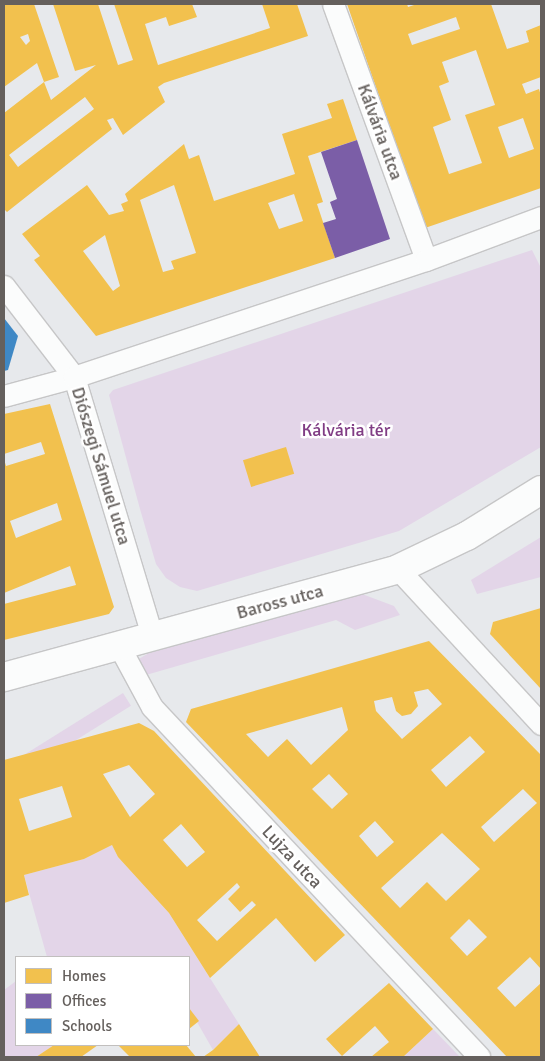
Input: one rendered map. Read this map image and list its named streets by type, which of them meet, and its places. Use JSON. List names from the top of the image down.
{
  "streets": {
    "street": [
      "Kálvária utca",
      "Diószegi Sámuel utca",
      "Baross utca",
      "Lujza utca"
    ]
  },
  "crossings": [
    ["Diószegi Sámuel utca", "Baross utca"],
    ["Baross utca", "Lujza utca"]
  ],
  "parks": ["Kálvária tér"],
  "legend": ["Homes", "Offices", "Schools"]
}
